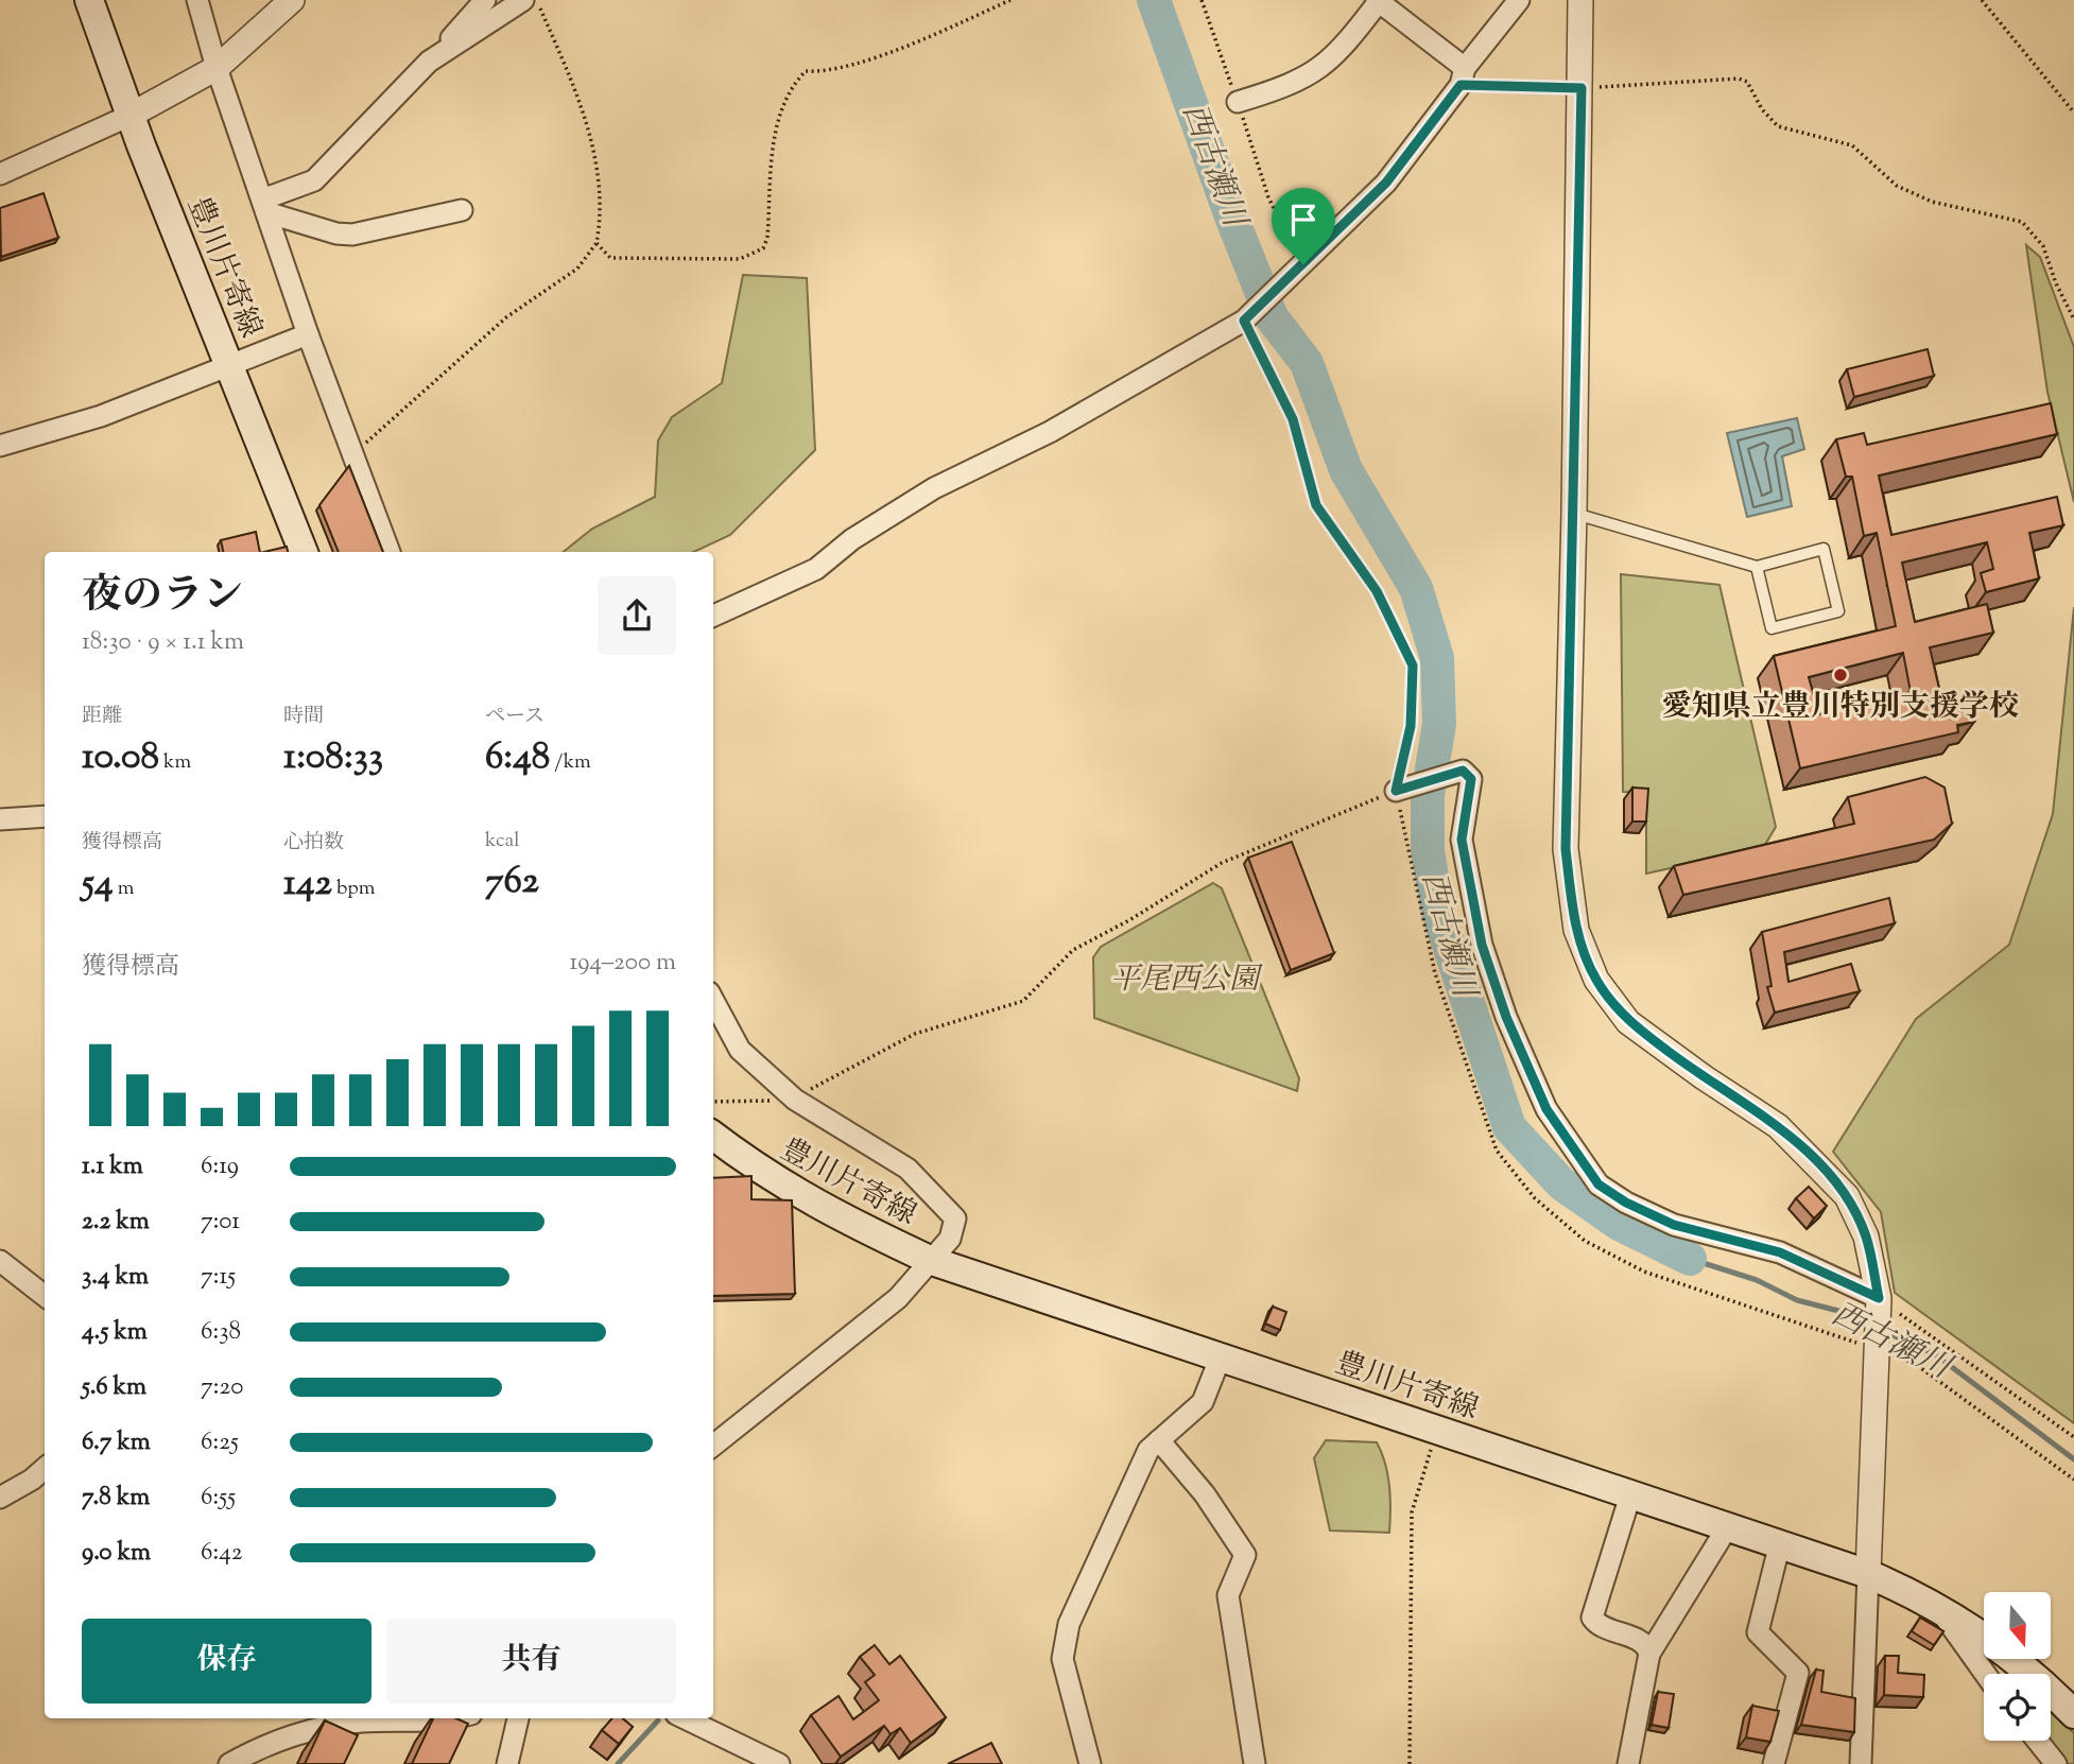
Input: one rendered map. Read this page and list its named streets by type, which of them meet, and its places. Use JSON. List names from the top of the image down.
{
  "streets": {
    "main road": ["豊川片寄線"]
  },
  "water": ["西古瀬川"],
  "parks": ["平尾西公園"],
  "places": ["愛知県立豊川特別支援学校"],
  "north": "bottom",
  "page": {
    "heading": ["夜のラン", "18:30 · 9 × 1.1 km"],
    "stats": [
      ["距離", "10.08 km"],
      ["時間", "1:08:33"],
      ["ペース", "6:48 /km"],
      ["獲得標高", "54 m"],
      ["心拍数", "142 bpm"],
      ["kcal", "762"]
    ],
    "chart": ["獲得標高", "194–200 m"],
    "list": [
      {
        "name": "1.1 km",
        "note": "6:19"
      },
      {
        "name": "2.2 km",
        "note": "7:01"
      },
      {
        "name": "3.4 km",
        "note": "7:15"
      },
      {
        "name": "4.5 km",
        "note": "6:38"
      },
      {
        "name": "5.6 km",
        "note": "7:20"
      },
      {
        "name": "6.7 km",
        "note": "6:25"
      },
      {
        "name": "7.8 km",
        "note": "6:55"
      },
      {
        "name": "9.0 km",
        "note": "6:42"
      }
    ],
    "buttons": ["保存", "共有"]
  }
}
